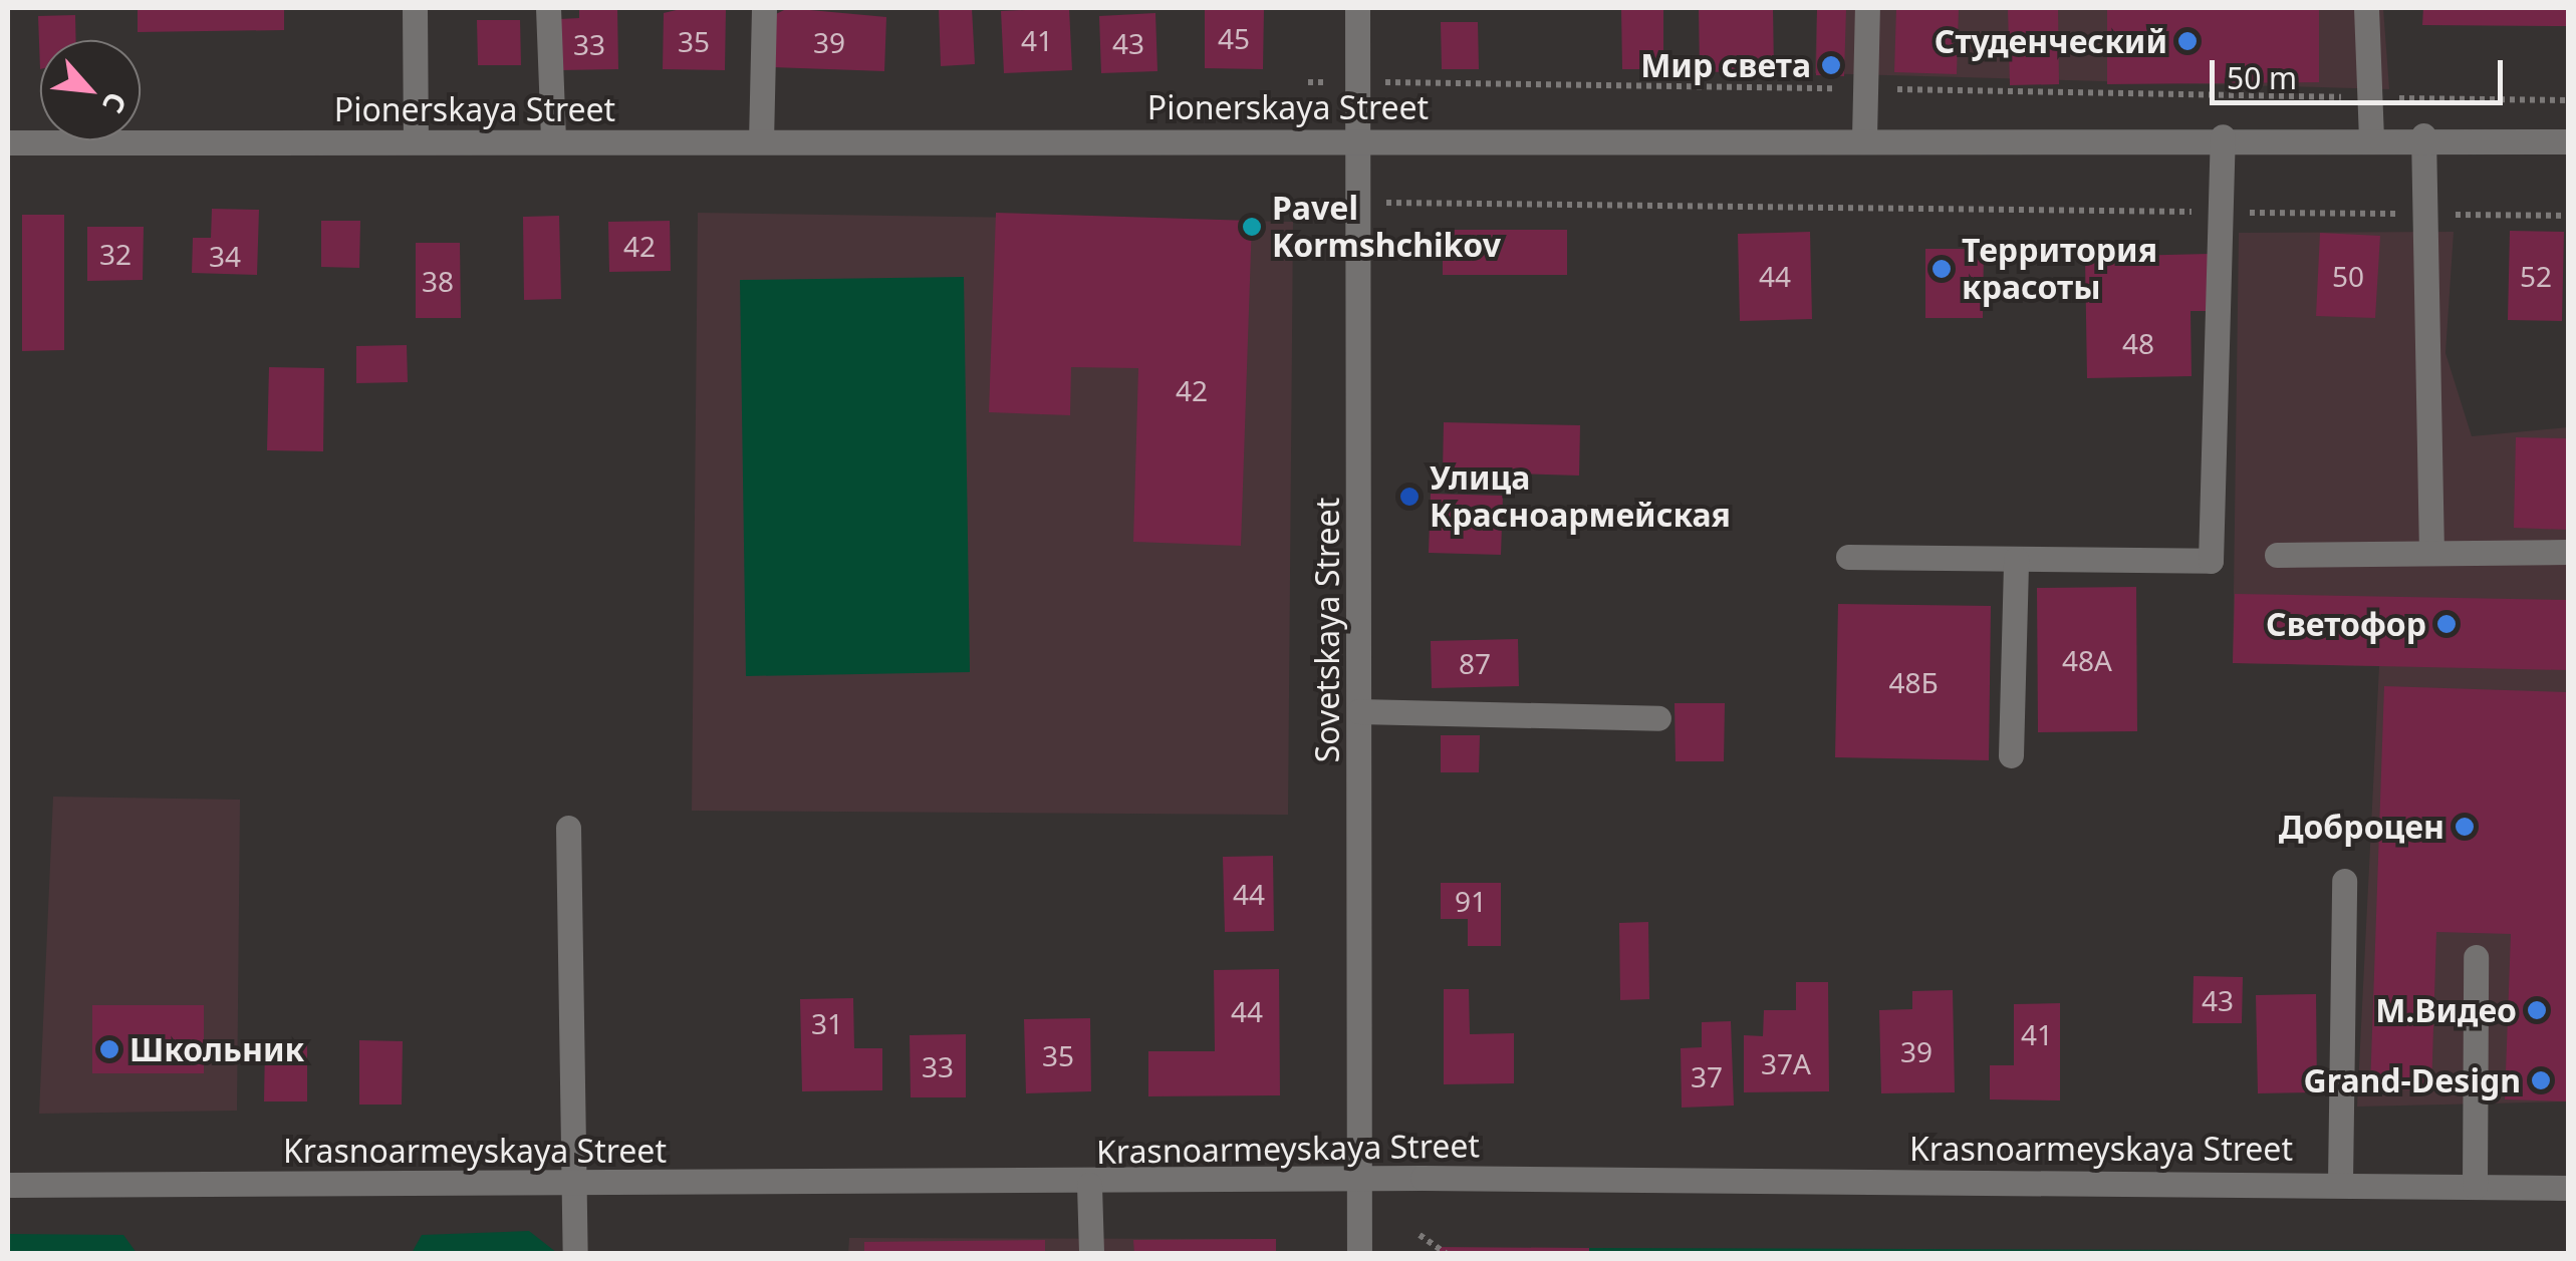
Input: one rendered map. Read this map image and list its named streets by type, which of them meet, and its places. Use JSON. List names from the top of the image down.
{
  "streets": {
    "street": ["Pionerskaya Street", "Sovetskaya Street", "Krasnoarmeyskaya Street"]
  },
  "crossings": [
    ["Pionerskaya Street", "Sovetskaya Street"],
    ["Sovetskaya Street", "Krasnoarmeyskaya Street"]
  ],
  "places": [
    "Студенческий",
    "Мир света",
    "Pavel Kormshchikov",
    "Территория красоты",
    "Улица Красноармейская",
    "Светофор",
    "Доброцен",
    "М.Видео",
    "Школьник",
    "Grand-Design"
  ],
  "house_numbers": [
    "45",
    "41",
    "35",
    "39",
    "43",
    "33",
    "42",
    "32",
    "34",
    "44",
    "50",
    "52",
    "38",
    "48",
    "42",
    "48А",
    "87",
    "48Б",
    "44",
    "91",
    "43",
    "44",
    "31",
    "41",
    "39",
    "35",
    "37А",
    "33",
    "37"
  ],
  "scale_bar": "50 m",
  "north": "bottom right"
}
